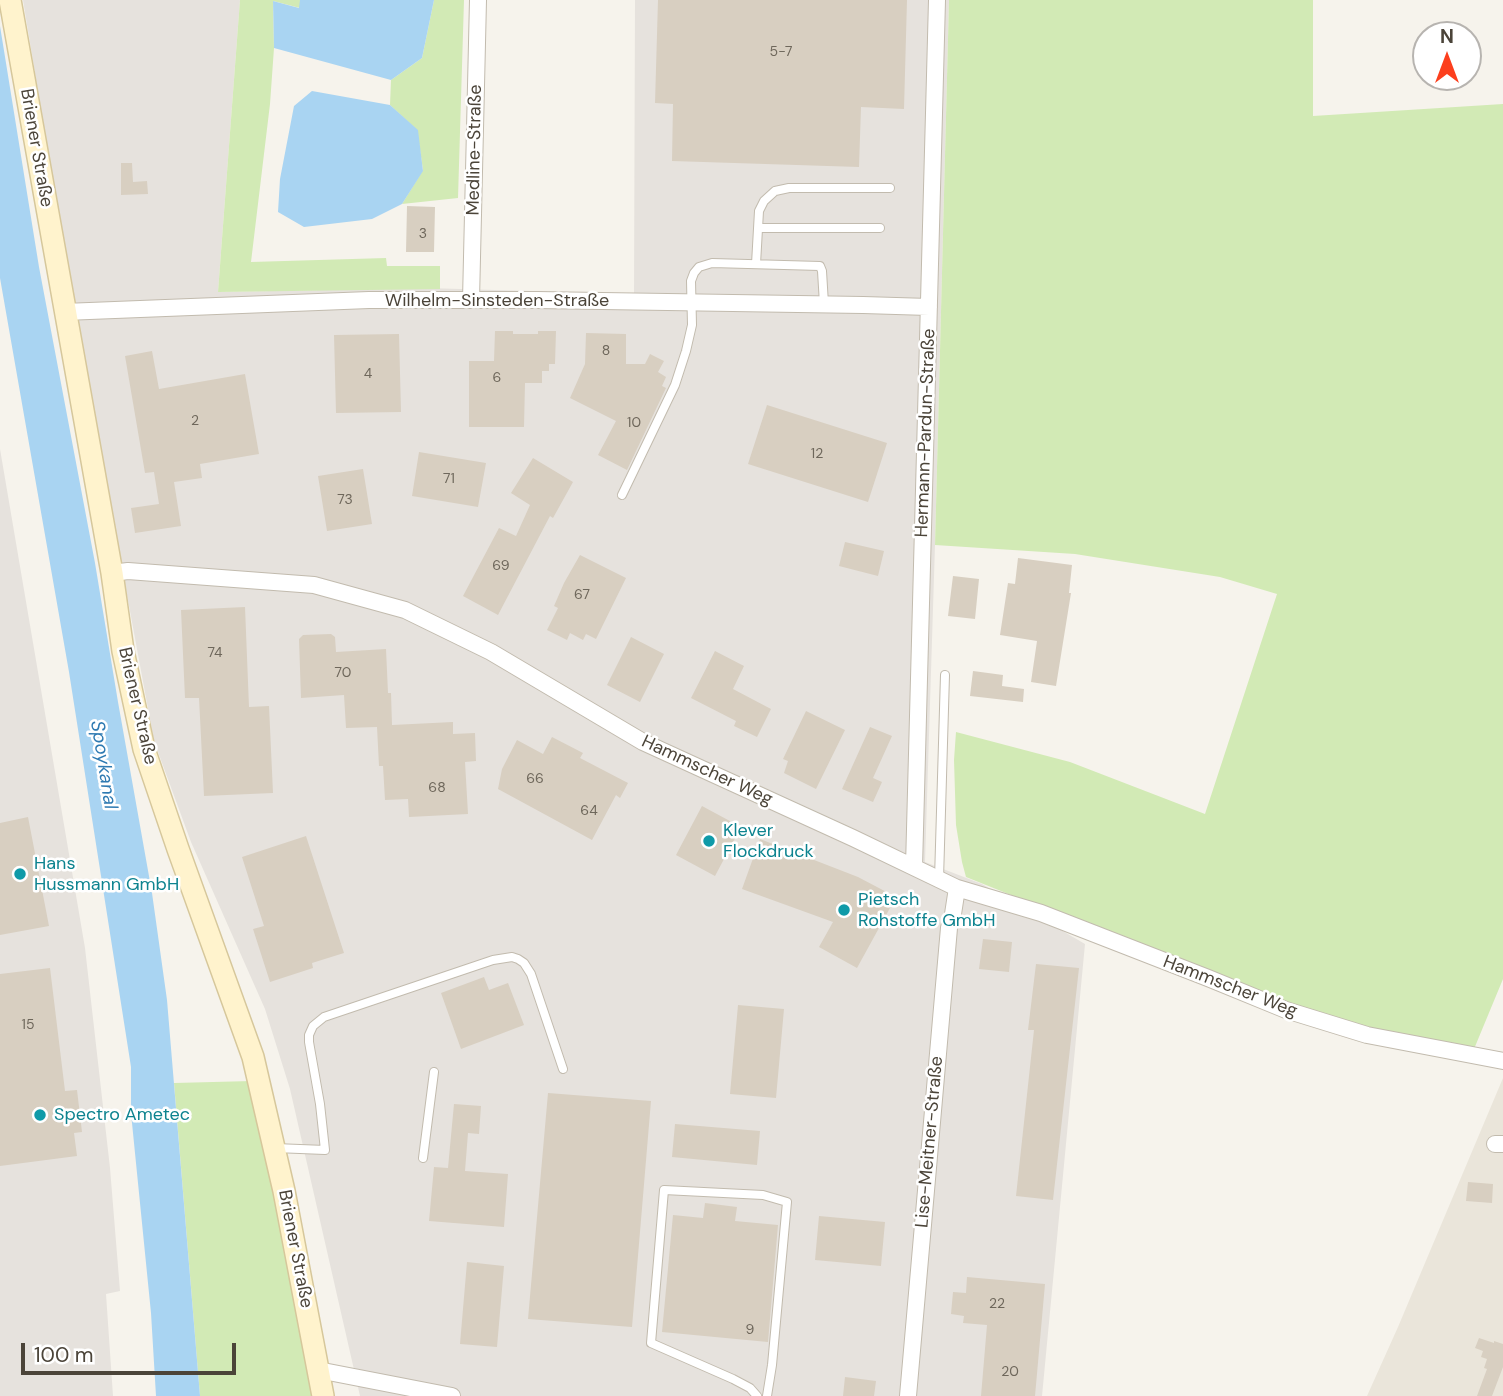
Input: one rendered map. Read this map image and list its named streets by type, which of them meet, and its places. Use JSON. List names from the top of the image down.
{
  "streets": {
    "street": [
      "Briener Straße",
      "Medline-Straße",
      "Wilhelm-Sinsteden-Straße",
      "Hermann-Pardun-Straße",
      "Hammscher Weg",
      "Lise-Meitner-Straße"
    ]
  },
  "crossings": [
    ["Briener Straße", "Wilhelm-Sinsteden-Straße"],
    ["Briener Straße", "Hammscher Weg"],
    ["Medline-Straße", "Wilhelm-Sinsteden-Straße"],
    ["Wilhelm-Sinsteden-Straße", "Hermann-Pardun-Straße"],
    ["Hermann-Pardun-Straße", "Hammscher Weg"],
    ["Hammscher Weg", "Lise-Meitner-Straße"]
  ],
  "water": ["Spoykanal"],
  "places": [
    "Klever Flockdruck",
    "Hans Hussmann GmbH",
    "Pietsch Rohstoffe GmbH",
    "Spectro Ametec"
  ],
  "house_numbers": [
    "5-7",
    "3",
    "8",
    "4",
    "6",
    "2",
    "10",
    "12",
    "71",
    "73",
    "69",
    "67",
    "74",
    "70",
    "66",
    "68",
    "64",
    "15",
    "22",
    "9",
    "20"
  ],
  "scale_bar": "100 m",
  "north": "top"
}
